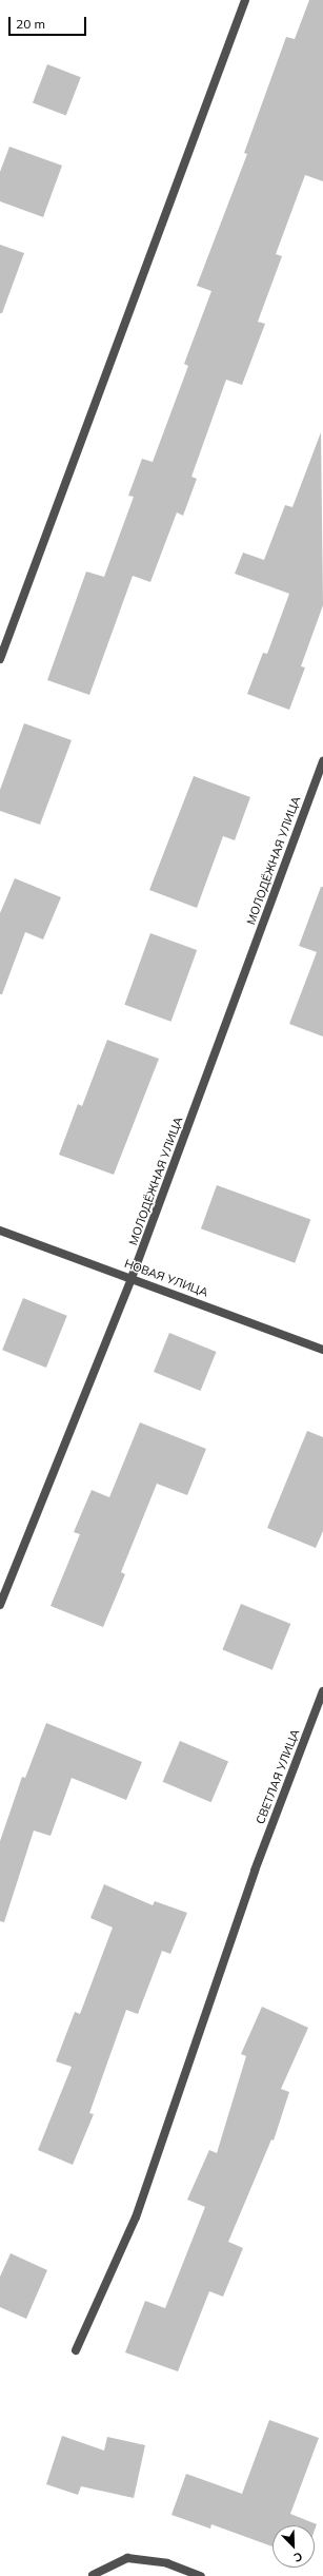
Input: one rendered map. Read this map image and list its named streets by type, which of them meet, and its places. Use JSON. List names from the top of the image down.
{
  "streets": {
    "street": ["МОЛОДЁЖНАЯ УЛИЦА", "НОВАЯ УЛИЦА", "СВЕТЛАЯ УЛИЦА"]
  },
  "crossings": [
    ["МОЛОДЁЖНАЯ УЛИЦА", "НОВАЯ УЛИЦА"]
  ],
  "scale_bar": "20 m",
  "north": "bottom right"
}
